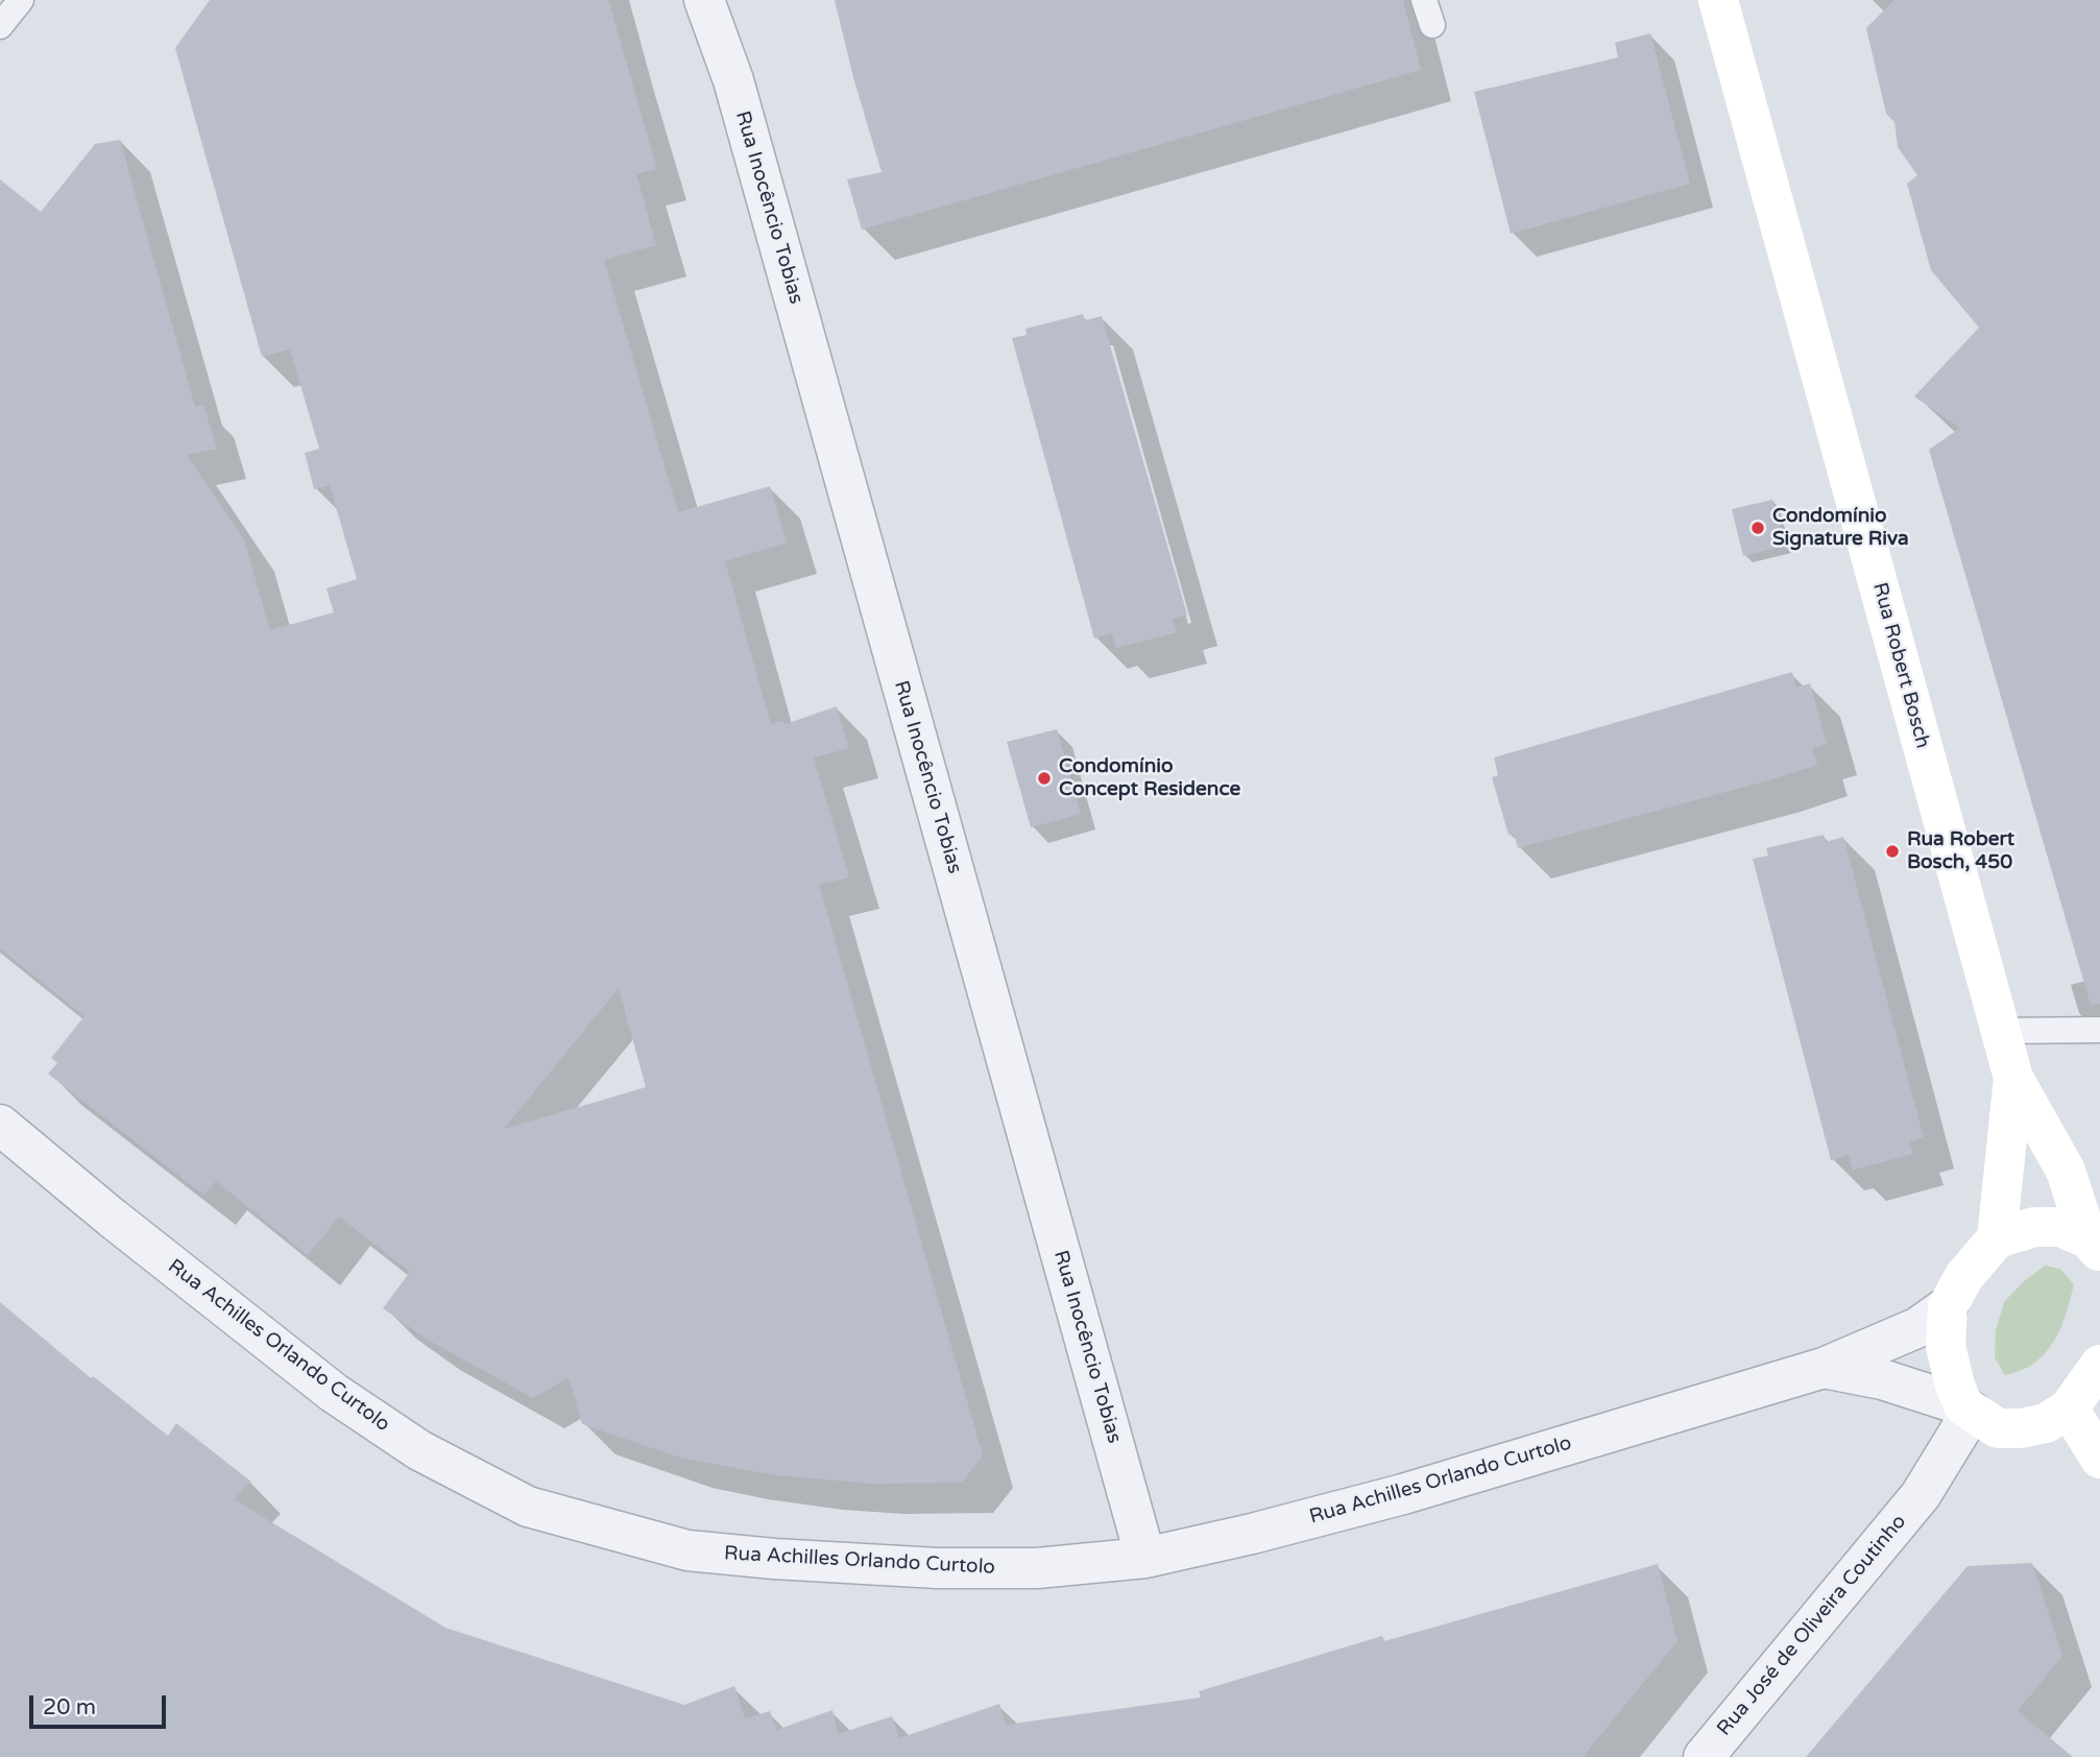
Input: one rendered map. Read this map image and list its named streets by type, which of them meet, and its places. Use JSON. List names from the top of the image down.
{
  "streets": {
    "street": [
      "Rua Inocêncio Tobias",
      "Rua Robert Bosch",
      "Rua Achilles Orlando Curtolo",
      "Rua José de Oliveira Coutinho"
    ]
  },
  "crossings": [
    ["Rua Inocêncio Tobias", "Rua Achilles Orlando Curtolo"],
    ["Rua Achilles Orlando Curtolo", "Rua José de Oliveira Coutinho"]
  ],
  "places": ["Condomínio Signature Riva", "Condomínio Concept Residence", "Rua Robert Bosch, 450"],
  "scale_bar": "20 m"
}
